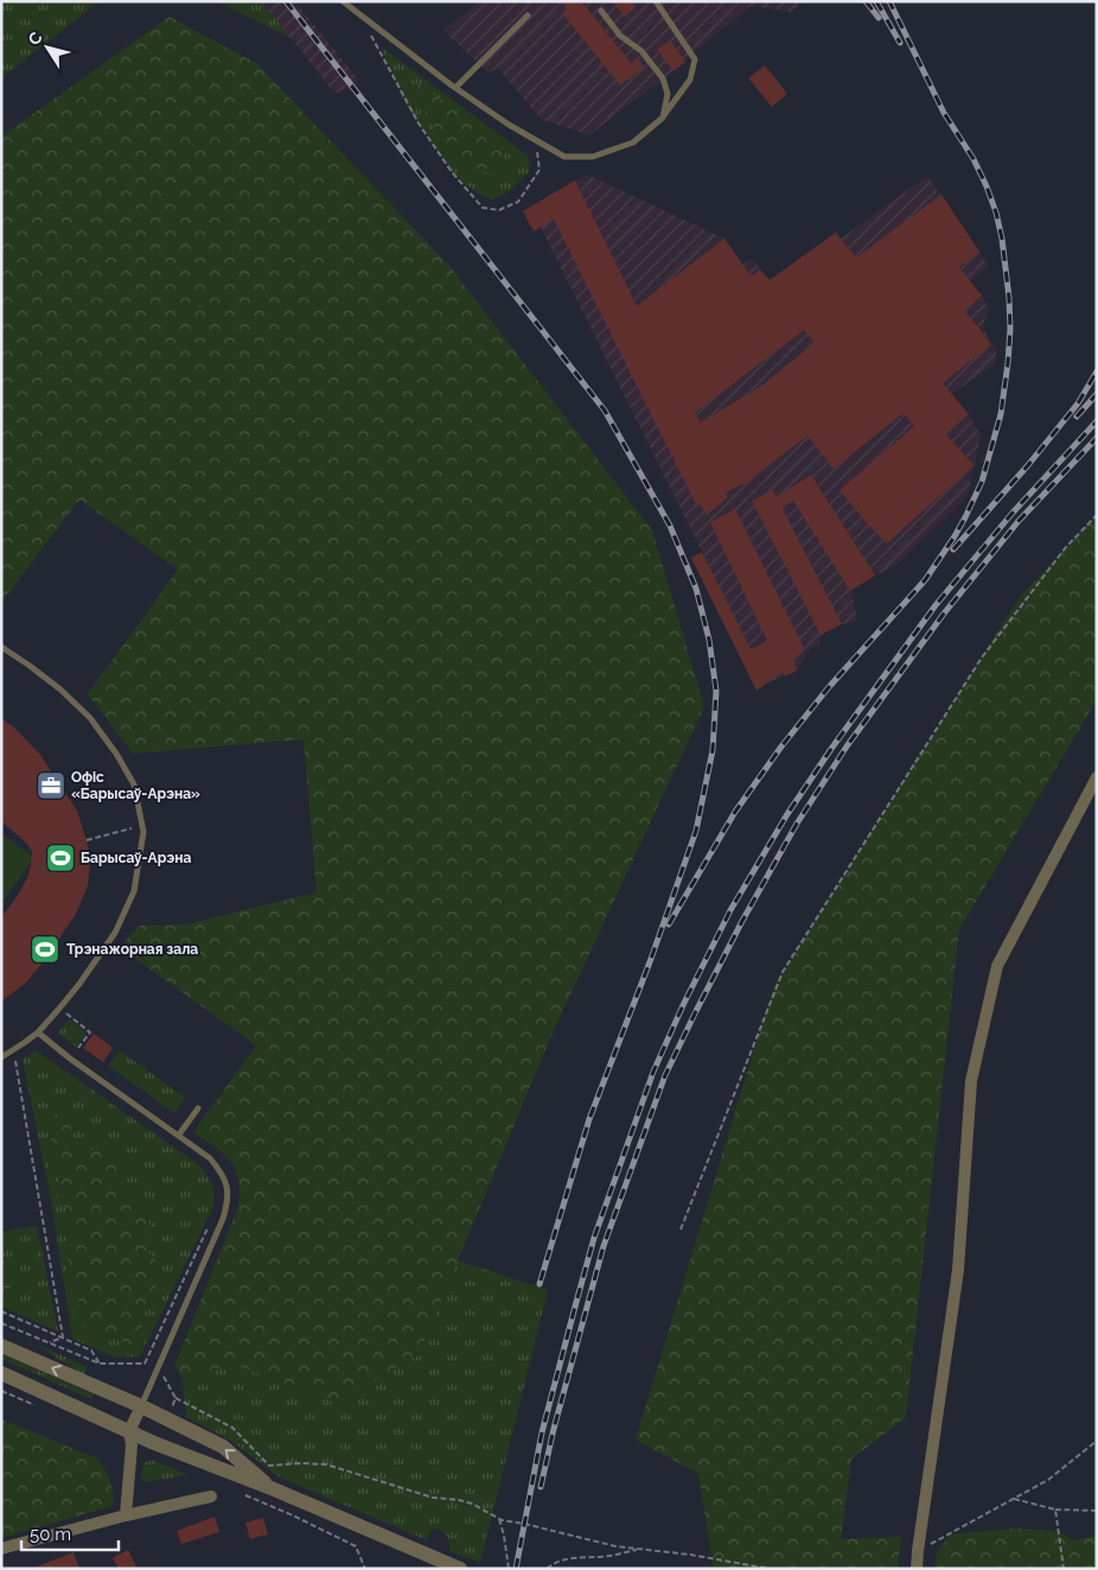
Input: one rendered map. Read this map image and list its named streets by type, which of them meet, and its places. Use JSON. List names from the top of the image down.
{
  "places": {
    "office": ["Офіс «Барысаў-Арэна»"],
    "sports": ["Барысаў-Арэна", "Трэнажорная зала"]
  },
  "scale_bar": "50 m",
  "north": "top left"
}
